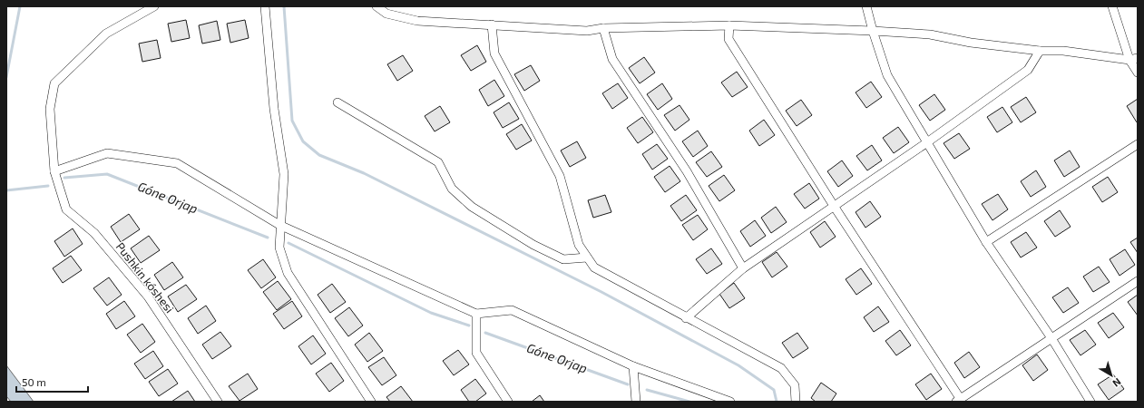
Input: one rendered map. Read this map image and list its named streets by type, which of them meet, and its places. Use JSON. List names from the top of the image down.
{
  "streets": {
    "street": ["Pushkin kóshesi"]
  },
  "water": ["Góne Orjap"],
  "scale_bar": "50 m",
  "north": "bottom right"
}
